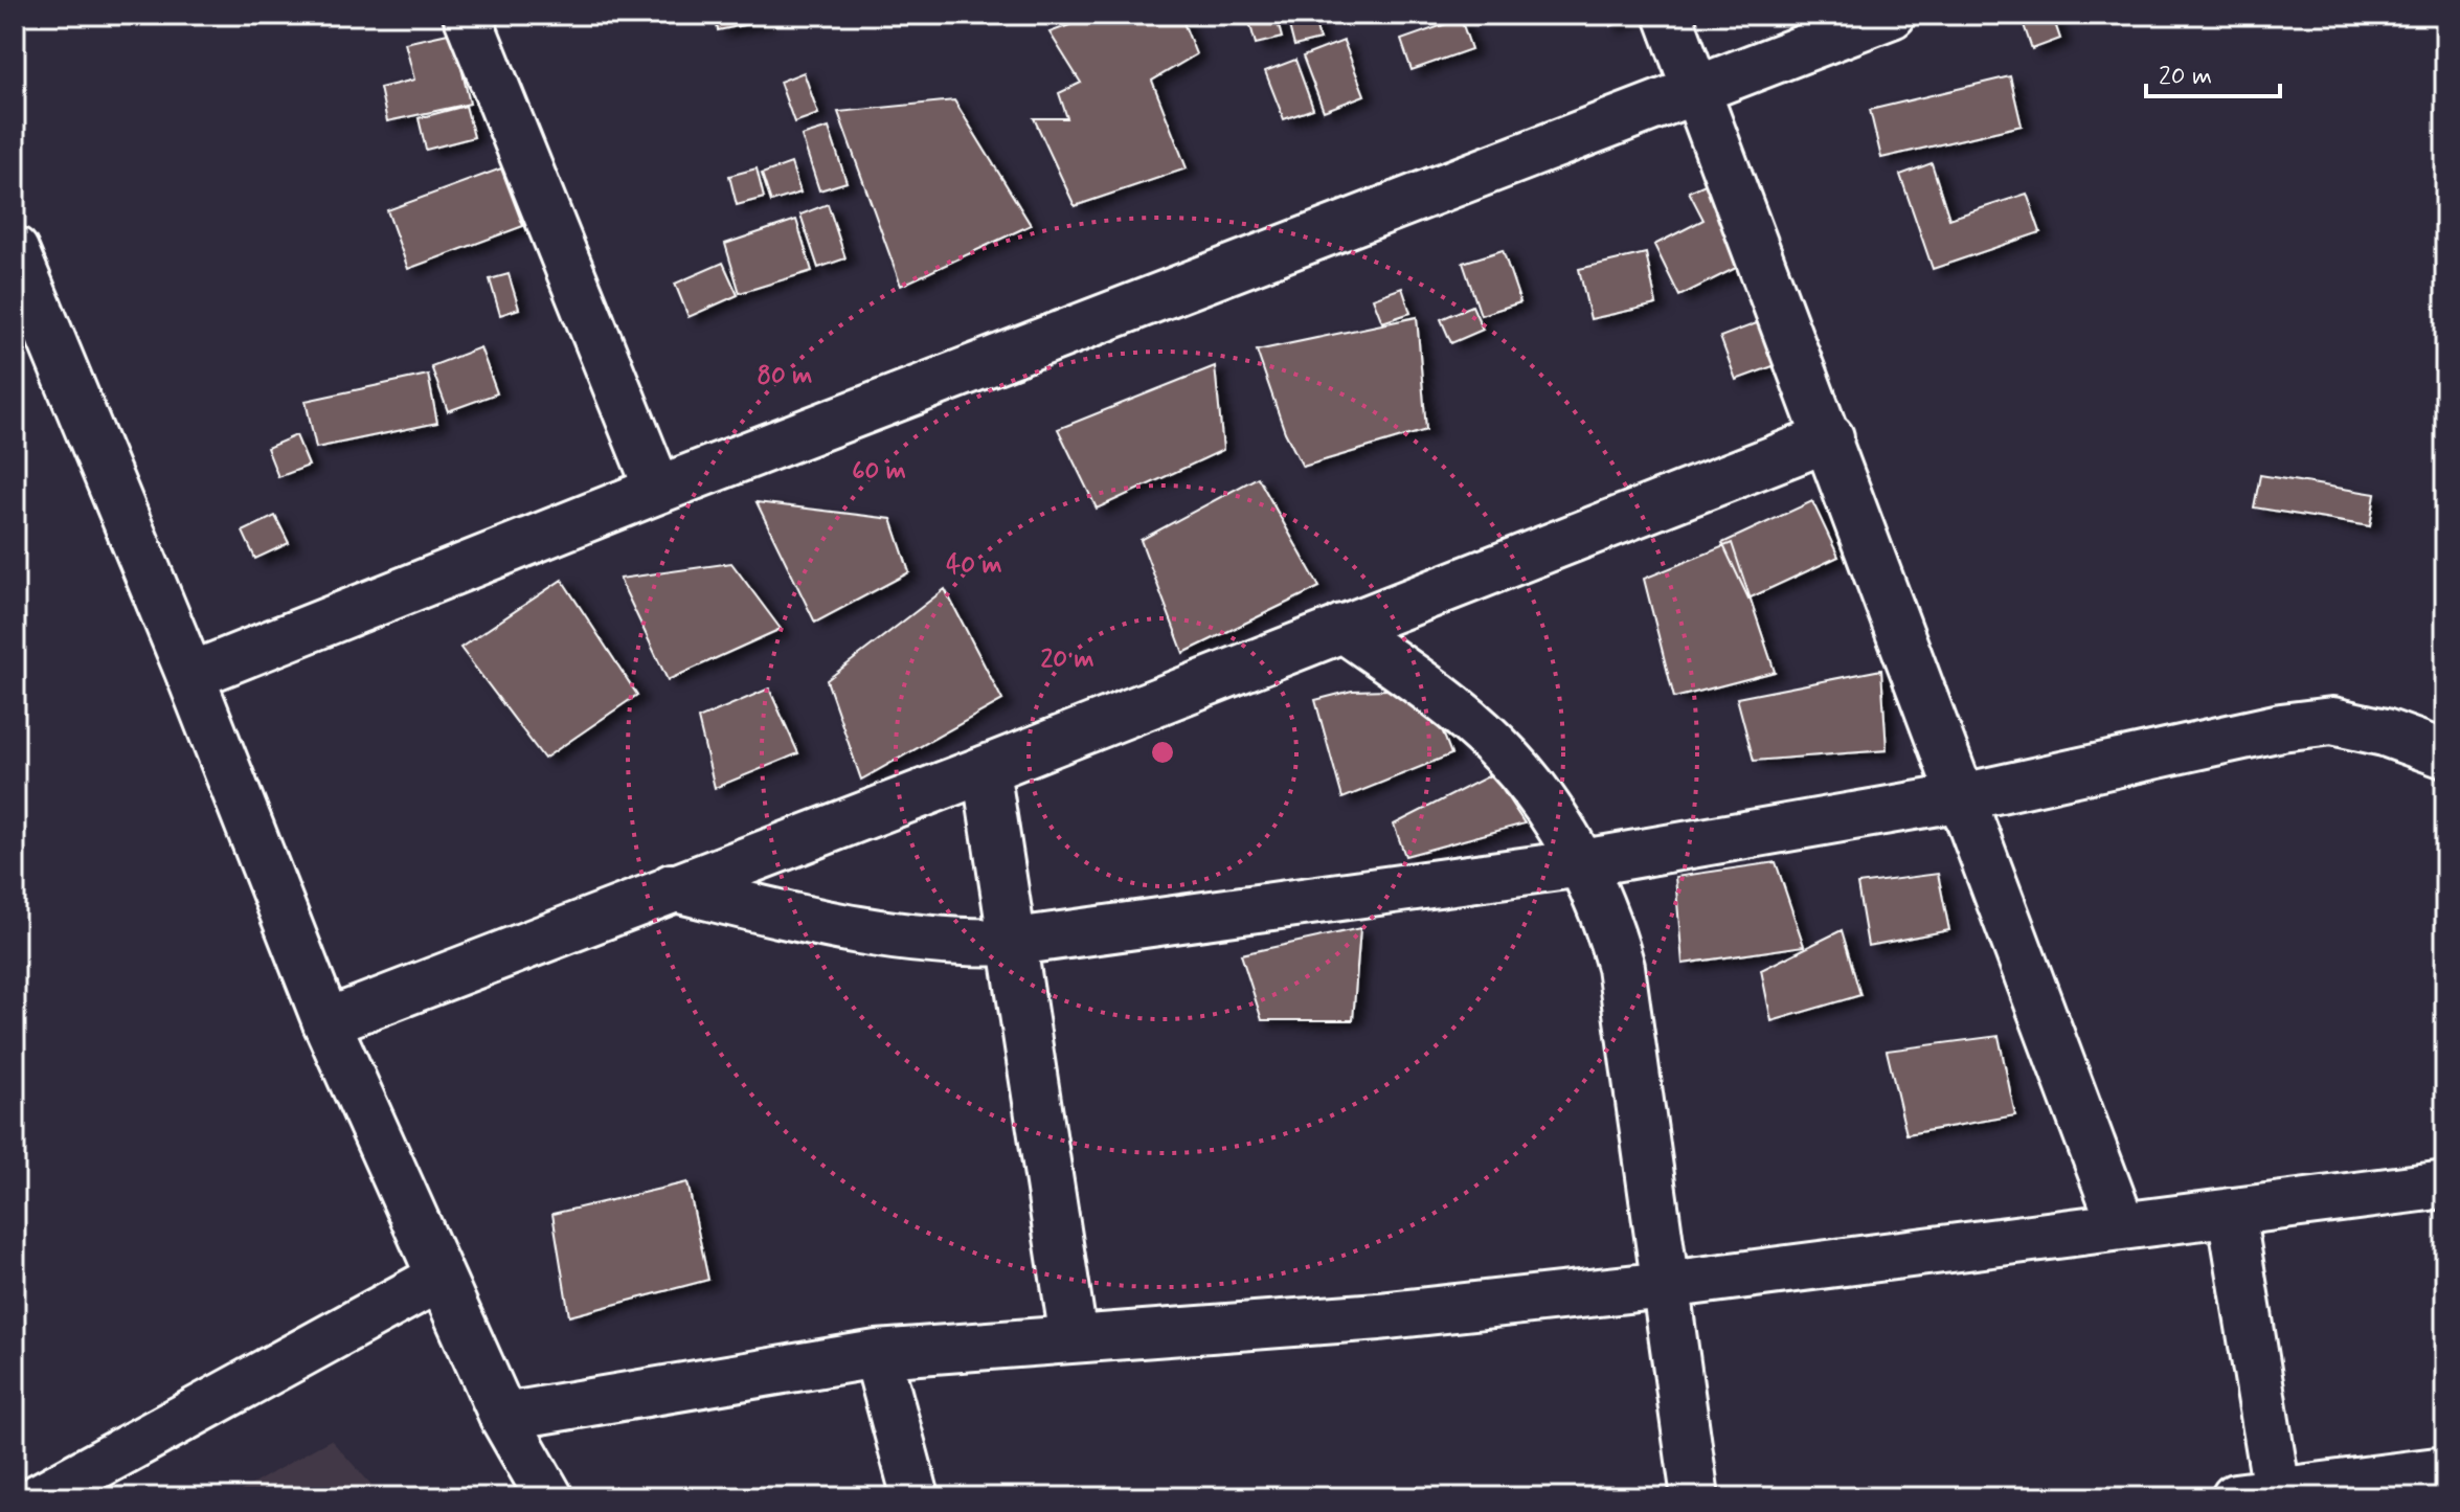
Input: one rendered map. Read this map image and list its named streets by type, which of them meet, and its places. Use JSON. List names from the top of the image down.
{
  "scale_bar": "20 m",
  "rings": [
    "80 m",
    "60 m",
    "40 m",
    "20 m"
  ]
}
